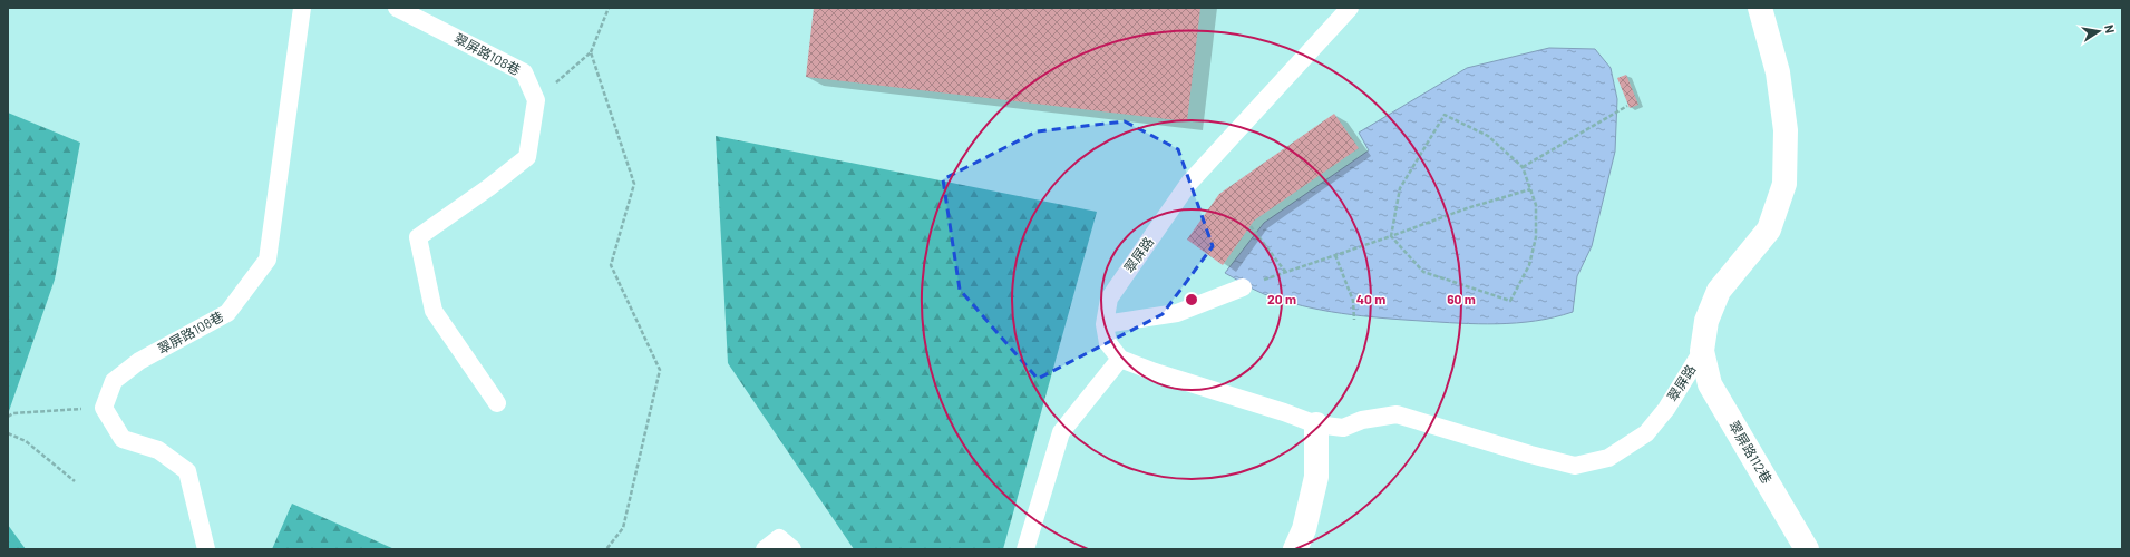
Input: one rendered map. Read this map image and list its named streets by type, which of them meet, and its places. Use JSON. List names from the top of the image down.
{
  "streets": {
    "main road": ["翠屏路", "翠屏路112巷"],
    "lane": ["翠屏路108巷"]
  },
  "crossings": [
    ["翠屏路", "翠屏路112巷"]
  ],
  "north": "right",
  "rings": ["20 m", "40 m", "60 m"]
}
